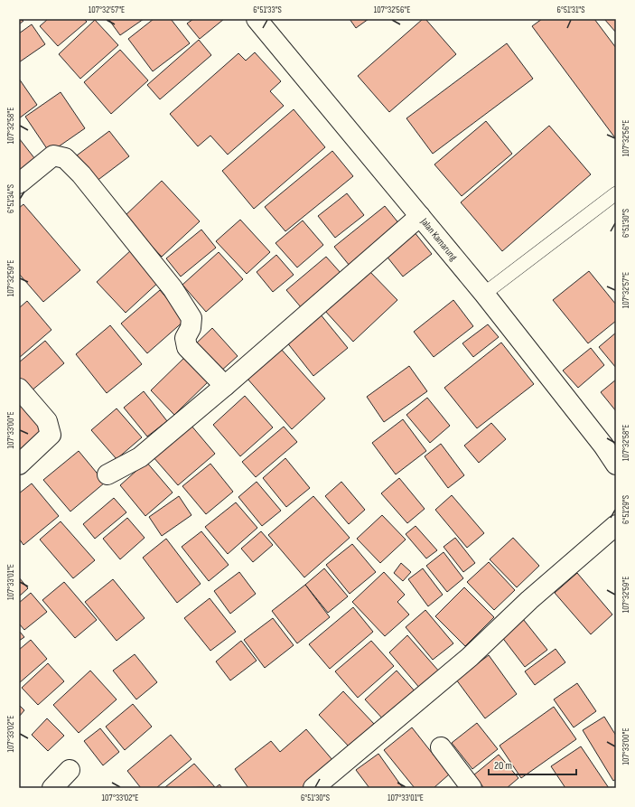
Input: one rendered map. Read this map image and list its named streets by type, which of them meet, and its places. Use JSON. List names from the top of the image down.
{
  "streets": {
    "street": ["Jalan Kamarung"]
  },
  "scale_bar": "20 m",
  "coordinates": [
    "107°32'57\"E",
    "6°51'33\"S",
    "107°32'56\"E",
    "6°51'31\"S",
    "107°32'58\"E",
    "6°51'34\"S",
    "6°51'30\"S",
    "107°32'59\"E",
    "107°33'00\"E",
    "6°51'29\"S",
    "107°33'01\"E",
    "107°33'02\"E"
  ]
}
